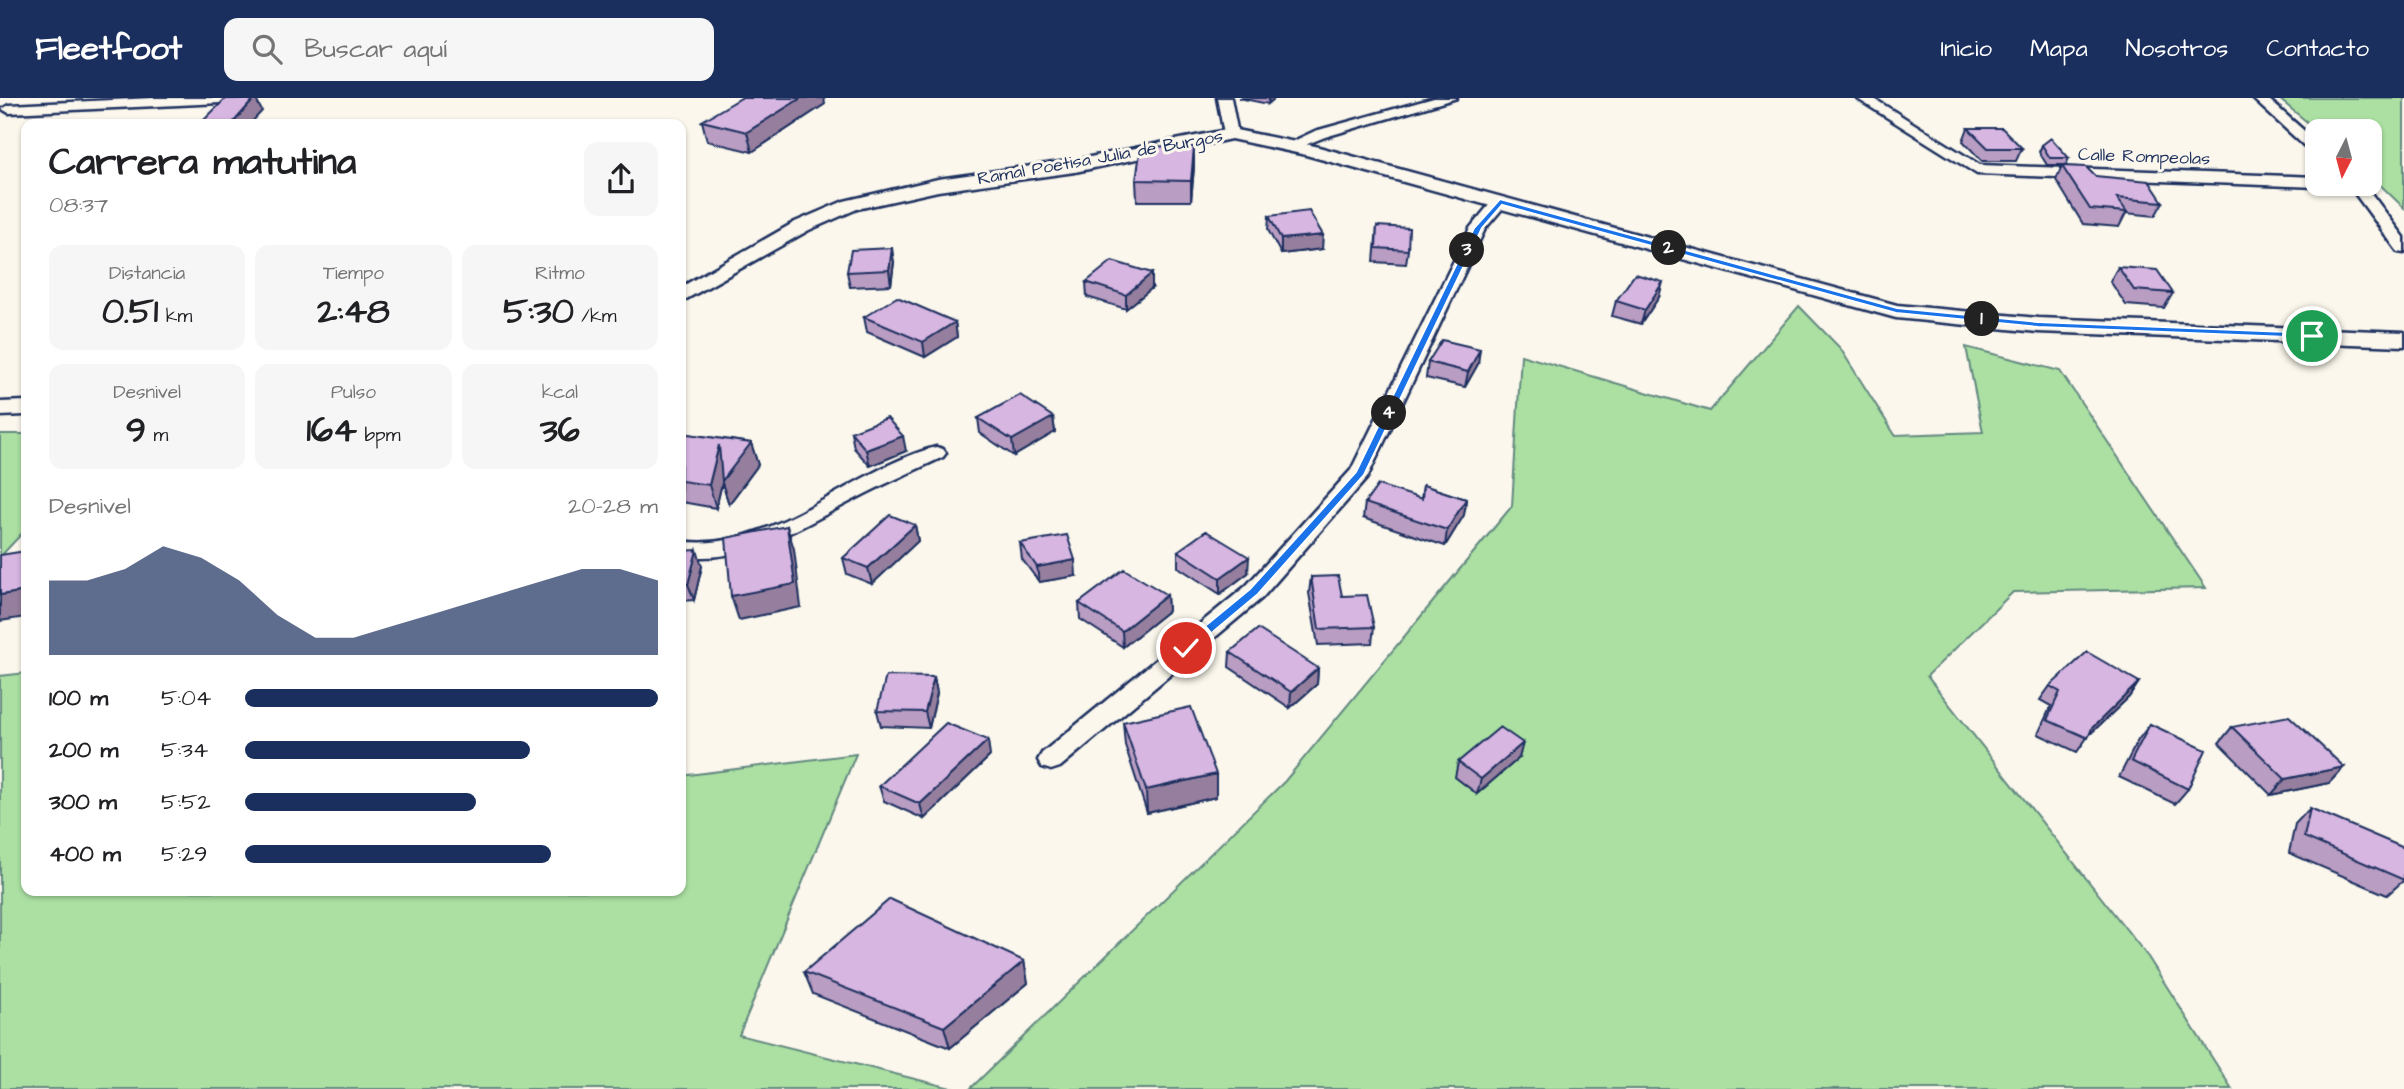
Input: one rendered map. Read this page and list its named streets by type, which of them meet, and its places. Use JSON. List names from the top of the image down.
{
  "streets": {
    "street": ["Calle Rompeolas", "Ramal Poetisa Julia de Burgos"]
  },
  "north": "bottom",
  "page": {
    "header": "Fleetfoot",
    "search": "Buscar aquí",
    "nav": [
      "Inicio",
      "Mapa",
      "Nosotros",
      "Contacto"
    ],
    "heading": ["Carrera matutina", "08:37"],
    "pins": [
      "2",
      "3",
      "1",
      "4"
    ],
    "stats": [
      ["Distancia", "0.51 km"],
      ["Tiempo", "2:48"],
      ["Ritmo", "5:30 /km"],
      ["Desnivel", "9 m"],
      ["Pulso", "164 bpm"],
      ["kcal", "36"]
    ],
    "chart": ["Desnivel", "20–28 m"],
    "list": [
      {
        "name": "100 m",
        "note": "5:04"
      },
      {
        "name": "200 m",
        "note": "5:34"
      },
      {
        "name": "300 m",
        "note": "5:52"
      },
      {
        "name": "400 m",
        "note": "5:29"
      }
    ]
  }
}
